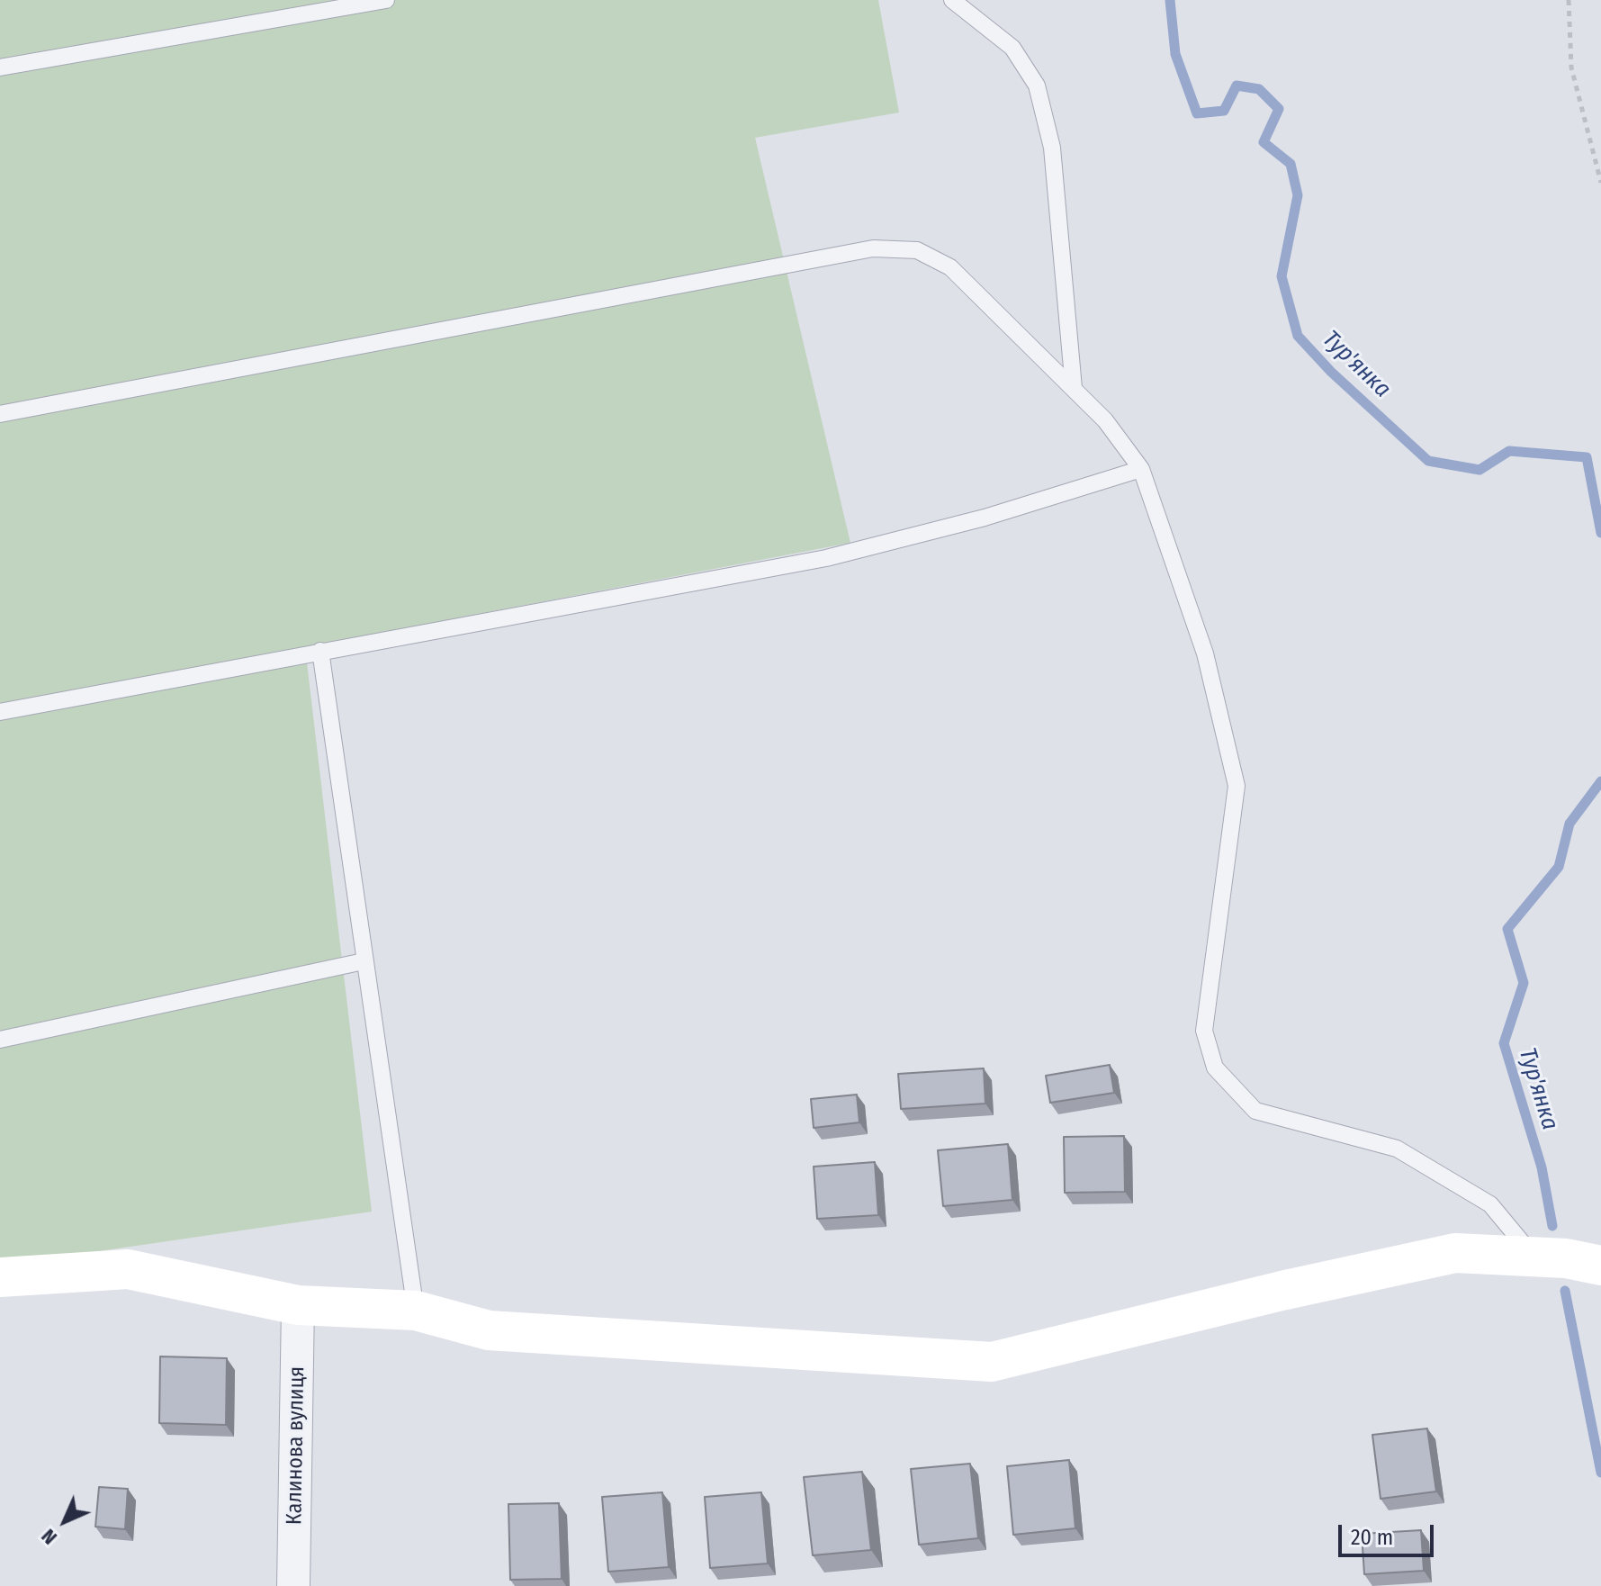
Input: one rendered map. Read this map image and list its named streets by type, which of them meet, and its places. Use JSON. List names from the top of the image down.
{
  "streets": {
    "street": ["Калинова вулиця"]
  },
  "water": ["Тур'янка"],
  "scale_bar": "20 m",
  "north": "bottom left"
}
